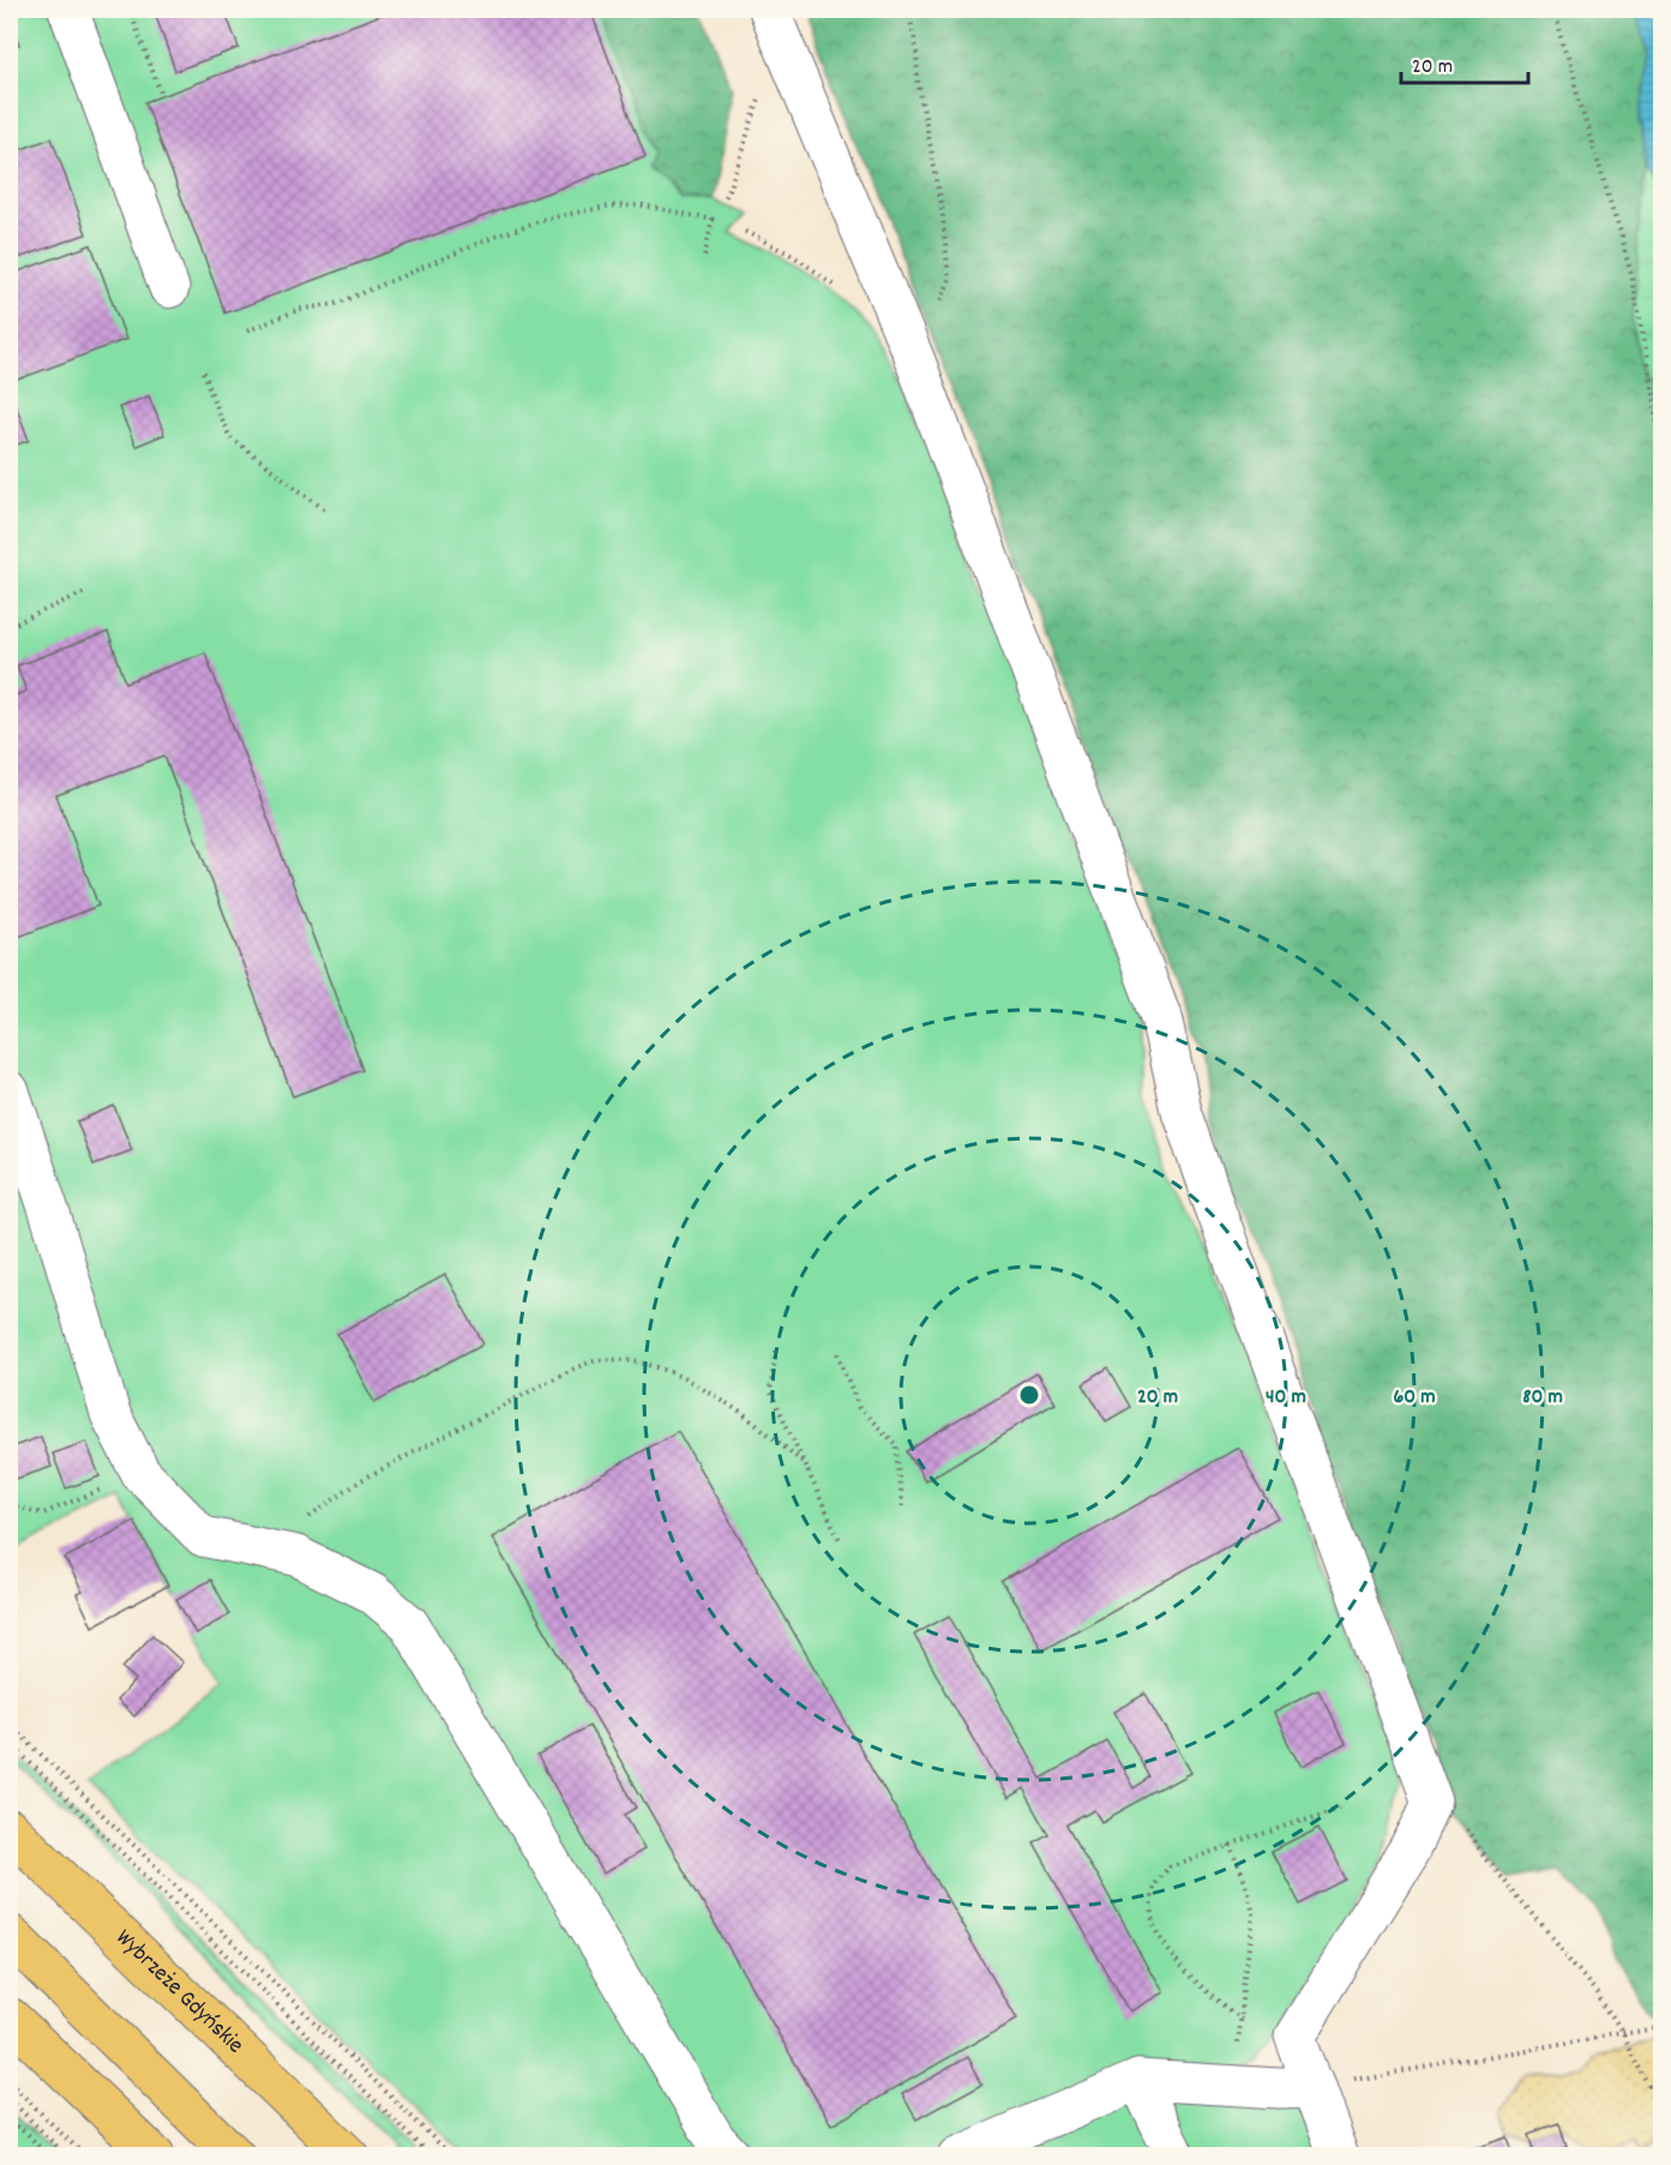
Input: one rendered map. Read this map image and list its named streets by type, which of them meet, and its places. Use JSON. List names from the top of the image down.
{
  "streets": {
    "main road": ["Wybrzeże Gdyńskie"]
  },
  "scale_bar": "20 m",
  "rings": [
    "20 m",
    "40 m",
    "60 m",
    "80 m"
  ]
}
